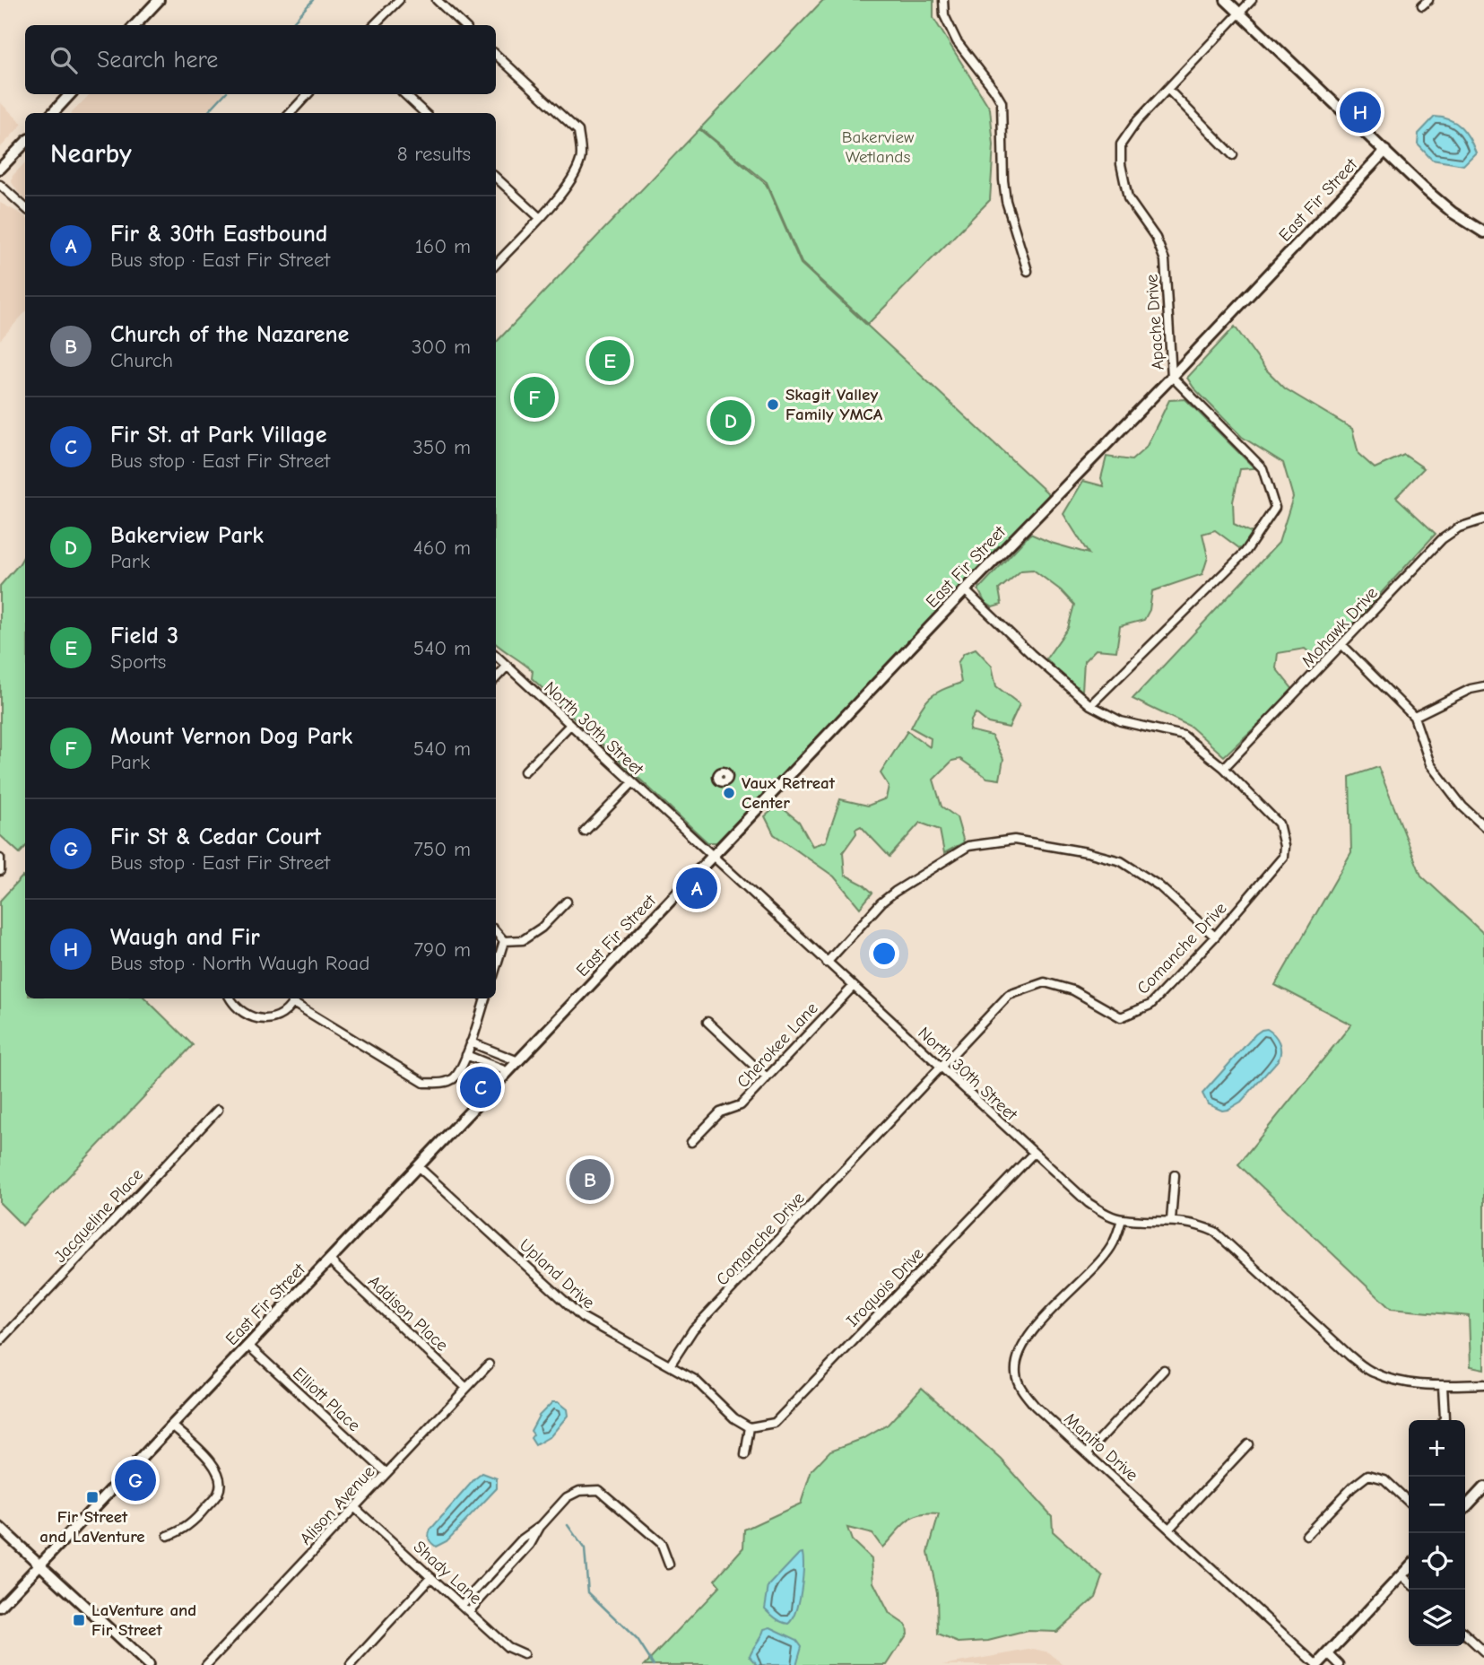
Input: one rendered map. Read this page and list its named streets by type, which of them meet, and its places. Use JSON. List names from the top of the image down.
{
  "streets": {
    "street": [
      "East Fir Street",
      "Apache Drive",
      "Mohawk Drive",
      "North 30th Street",
      "Comanche Drive",
      "Cherokee Lane",
      "Jacqueline Place",
      "Upland Drive",
      "Iroquois Drive",
      "Addison Place",
      "Elliott Place",
      "Manito Drive",
      "Alison Avenue",
      "Shady Lane"
    ]
  },
  "crossings": [
    ["East Fir Street", "Apache Drive"],
    ["East Fir Street", "North 30th Street"],
    ["East Fir Street", "Comanche Drive"],
    ["East Fir Street", "Upland Drive"],
    ["East Fir Street", "Addison Place"],
    ["East Fir Street", "Elliott Place"],
    ["Apache Drive", "Comanche Drive"],
    ["Mohawk Drive", "Comanche Drive"],
    ["North 30th Street", "Comanche Drive"],
    ["North 30th Street", "Cherokee Lane"],
    ["North 30th Street", "Iroquois Drive"],
    ["North 30th Street", "Manito Drive"],
    ["Comanche Drive", "Upland Drive"],
    ["Upland Drive", "Iroquois Drive"],
    ["Addison Place", "Alison Avenue"],
    ["Elliott Place", "Alison Avenue"],
    ["Alison Avenue", "Shady Lane"]
  ],
  "parks": ["Bakerview Wetlands"],
  "places": {
    "other": ["Skagit Valley Family YMCA", "Vaux Retreat Center"],
    "transit": ["Fir Street and LaVenture", "LaVenture and Fir Street"]
  },
  "page": {
    "search": "Search here",
    "pins": [
      "H",
      "E",
      "F",
      "D",
      "A",
      "C",
      "B",
      "G"
    ],
    "heading": ["Nearby", "8 results"],
    "list": [
      {
        "mark": "A",
        "name": "Fir & 30th Eastbound",
        "note": "Bus stop · East Fir Street",
        "value": "160 m"
      },
      {
        "mark": "B",
        "name": "Church of the Nazarene",
        "note": "Church",
        "value": "300 m"
      },
      {
        "mark": "C",
        "name": "Fir St. at Park Village",
        "note": "Bus stop · East Fir Street",
        "value": "350 m"
      },
      {
        "mark": "D",
        "name": "Bakerview Park",
        "note": "Park",
        "value": "460 m"
      },
      {
        "mark": "E",
        "name": "Field 3",
        "note": "Sports",
        "value": "540 m"
      },
      {
        "mark": "F",
        "name": "Mount Vernon Dog Park",
        "note": "Park",
        "value": "540 m"
      },
      {
        "mark": "G",
        "name": "Fir St & Cedar Court",
        "note": "Bus stop · East Fir Street",
        "value": "750 m"
      },
      {
        "mark": "H",
        "name": "Waugh and Fir",
        "note": "Bus stop · North Waugh Road",
        "value": "790 m"
      }
    ],
    "map_buttons": ["+", "−"]
  }
}
